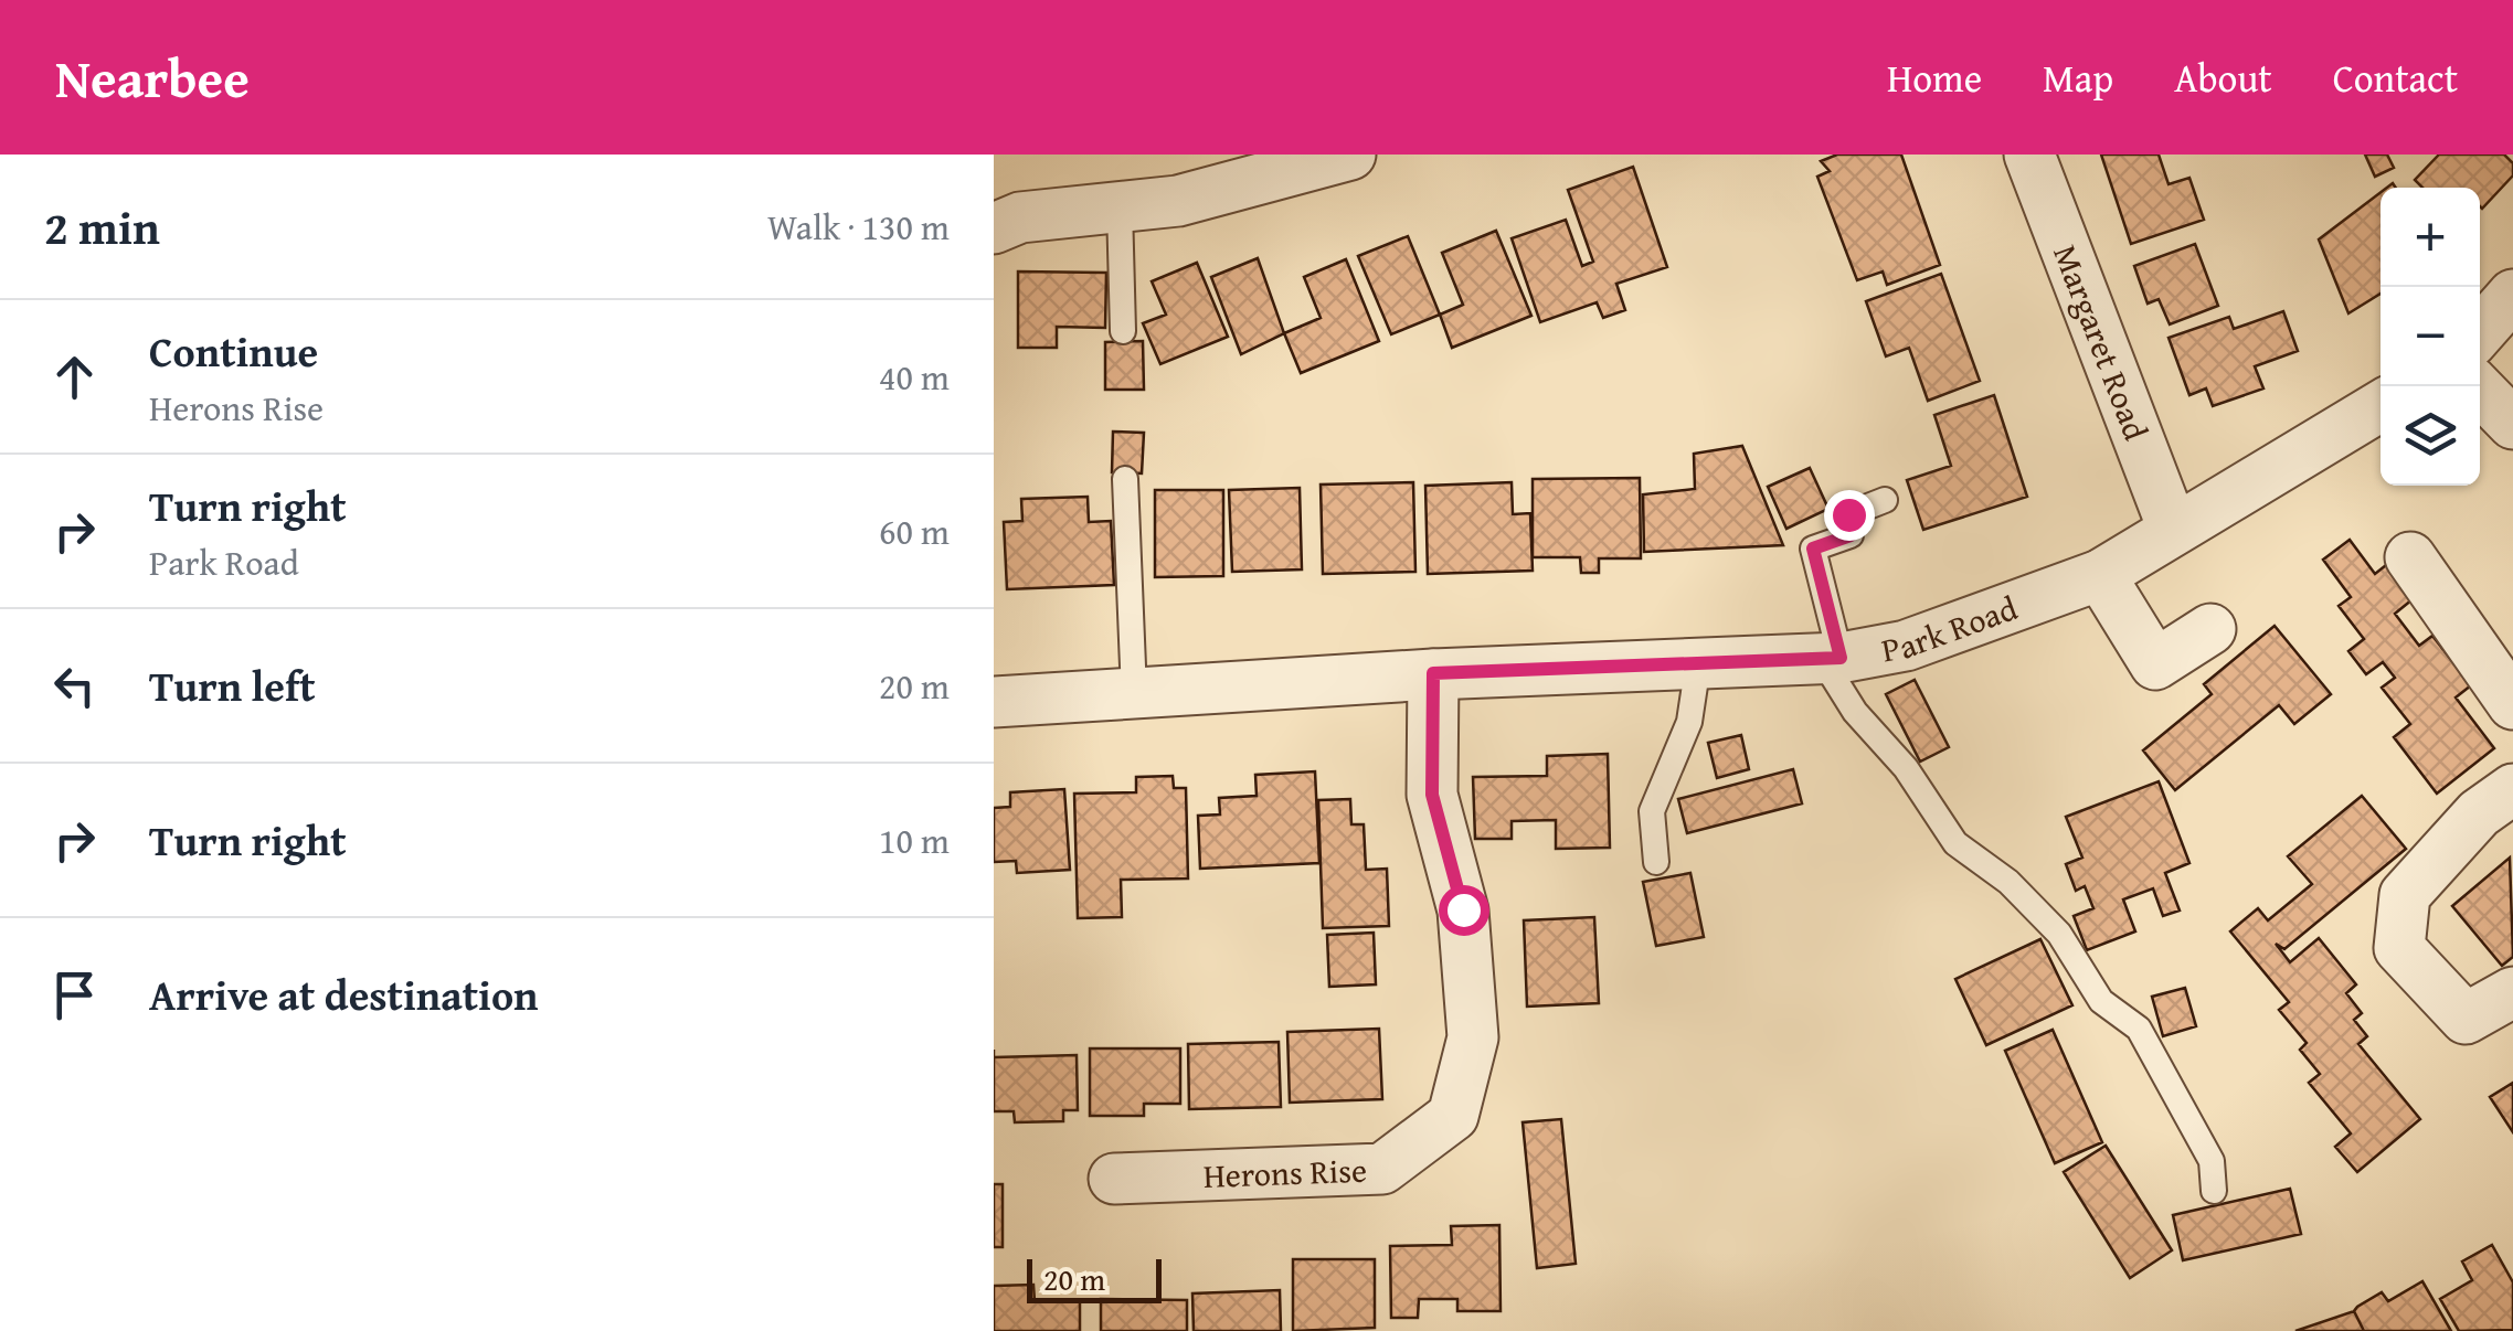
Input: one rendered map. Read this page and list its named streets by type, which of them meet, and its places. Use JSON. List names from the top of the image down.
{
  "streets": {
    "street": ["Margaret Road", "Park Road", "Herons Rise"]
  },
  "crossings": [
    ["Margaret Road", "Park Road"],
    ["Park Road", "Herons Rise"]
  ],
  "scale_bar": "20 m",
  "page": {
    "header": "Nearbee",
    "nav": [
      "Home",
      "Map",
      "About",
      "Contact"
    ],
    "heading": ["2 min", "Walk · 130 m"],
    "map_buttons": ["+", "−"],
    "list": [
      ["Continue", "Herons Rise", "40 m"],
      ["Turn right", "Park Road", "60 m"],
      ["Turn left", "20 m"],
      ["Turn right", "10 m"],
      "Arrive at destination"
    ],
    "scale": "20 m"
  }
}
